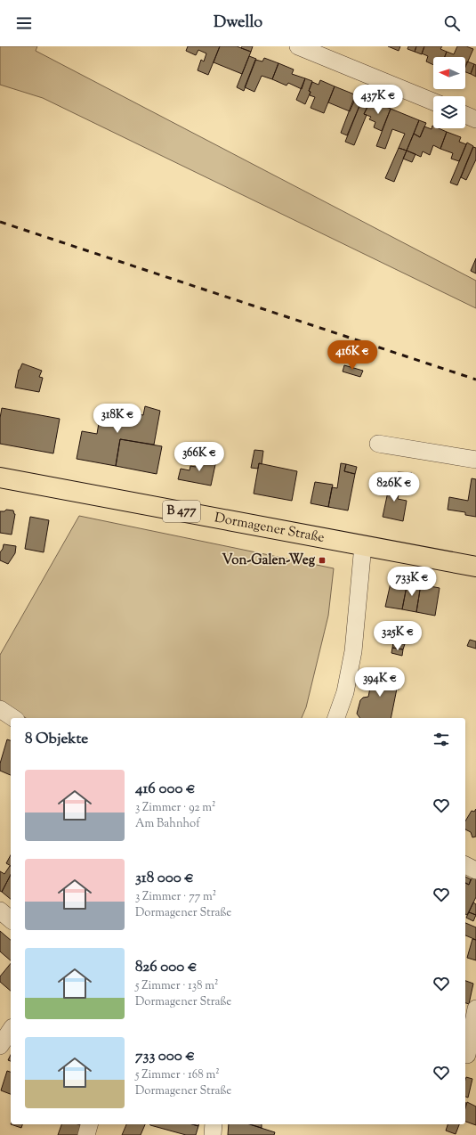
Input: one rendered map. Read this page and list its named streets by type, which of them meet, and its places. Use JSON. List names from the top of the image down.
{
  "streets": {
    "main road": ["B 477", "Dormagener Straße"]
  },
  "places": {
    "transit": ["Von-Galen-Weg"]
  },
  "north": "left",
  "page": {
    "header": "Dwello",
    "price": [
      "437K €",
      "416K €",
      "318K €",
      "366K €",
      "826K €",
      "733K €",
      "325K €",
      "394K €"
    ],
    "heading": "8 Objekte",
    "list": [
      {
        "name": "416 000 €",
        "note": "3 Zimmer · 92 m² · Am Bahnhof"
      },
      {
        "name": "318 000 €",
        "note": "3 Zimmer · 77 m² · Dormagener Straße"
      },
      {
        "name": "826 000 €",
        "note": "5 Zimmer · 138 m² · Dormagener Straße"
      },
      {
        "name": "733 000 €",
        "note": "5 Zimmer · 168 m² · Dormagener Straße"
      }
    ]
  }
}
